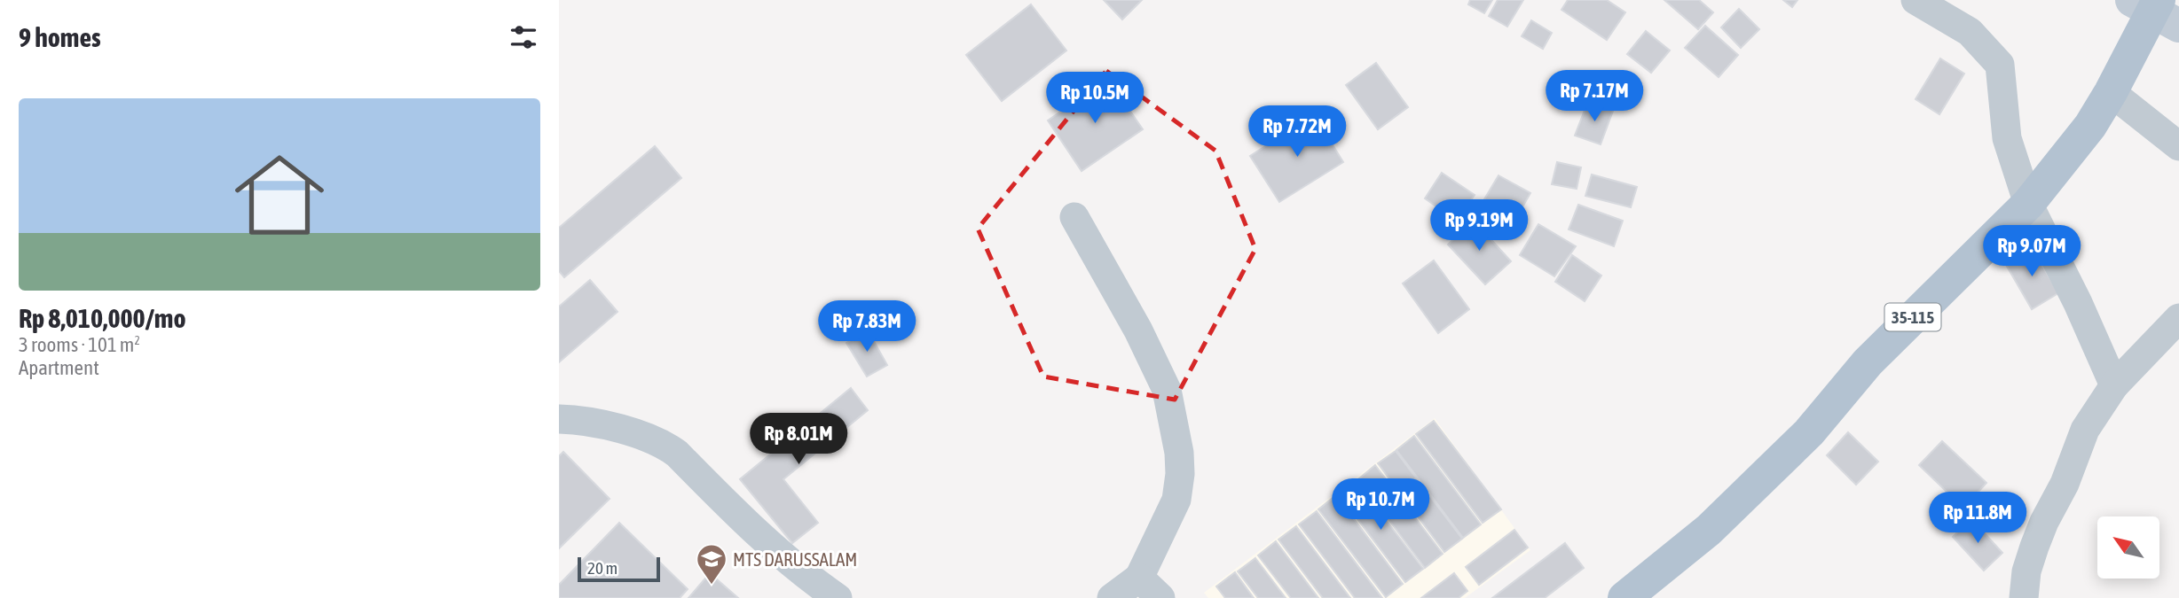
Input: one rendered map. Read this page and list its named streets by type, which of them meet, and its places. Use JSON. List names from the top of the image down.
{
  "streets": {
    "main road": ["35-115"]
  },
  "places": {
    "school or university": ["MTS DARUSSALAM"]
  },
  "scale_bar": "20 m",
  "north": "top left",
  "page": {
    "heading": "9 homes",
    "price": [
      "Rp 7.17M",
      "Rp 10.5M",
      "Rp 7.72M",
      "Rp 9.19M",
      "Rp 9.07M",
      "Rp 7.83M",
      "Rp 8.01M",
      "Rp 10.7M",
      "Rp 11.8M"
    ],
    "list": [
      {
        "name": "Rp 8,010,000/mo",
        "note": "3 rooms · 101 m² · Apartment"
      }
    ],
    "scale": "20 m"
  }
}
